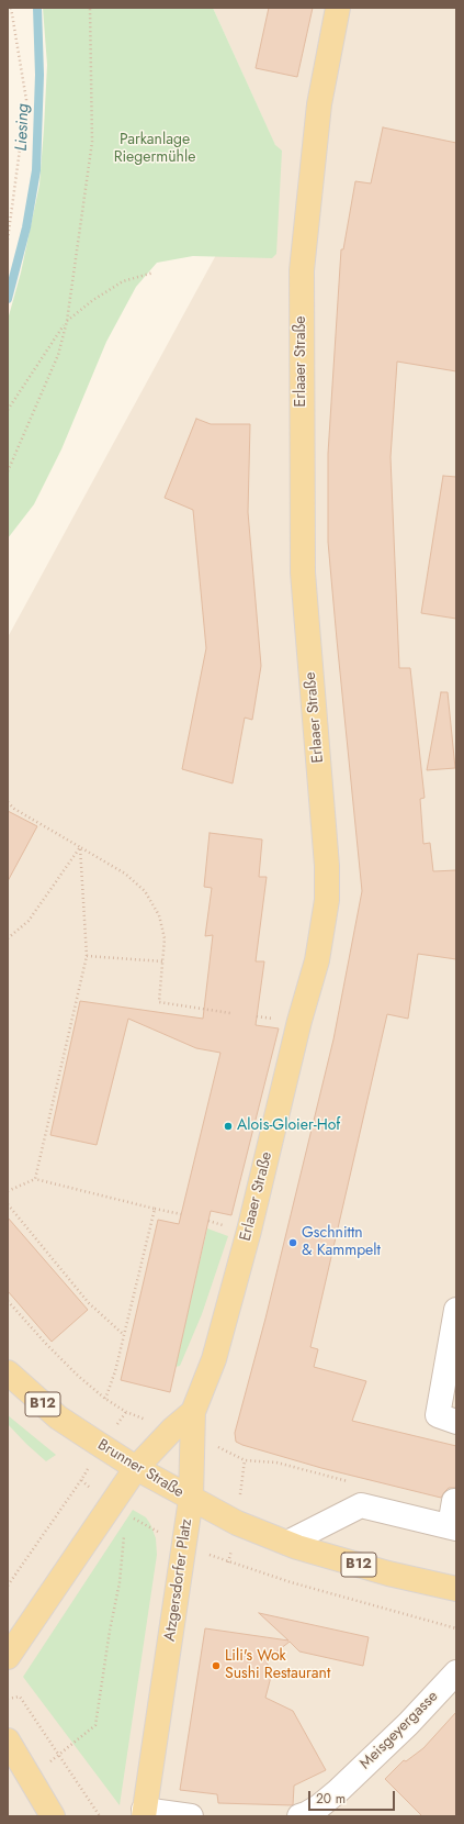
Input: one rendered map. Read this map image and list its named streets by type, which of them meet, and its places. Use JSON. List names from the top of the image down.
{
  "streets": {
    "main road": [
      "Erlaaer Straße",
      "B12",
      "Brunner Straße",
      "Atzgersdorfer Platz"
    ],
    "street": ["Meisgeyergasse"]
  },
  "crossings": [
    ["Erlaaer Straße", "Atzgersdorfer Platz"],
    ["Brunner Straße", "Atzgersdorfer Platz"]
  ],
  "water": ["Liesing"],
  "parks": ["Parkanlage Riegermühle"],
  "places": ["Alois-Gloier-Hof", "Gschnittn & Kammpelt", "Lili's Wok Sushi Restaurant"],
  "scale_bar": "20 m"
}
